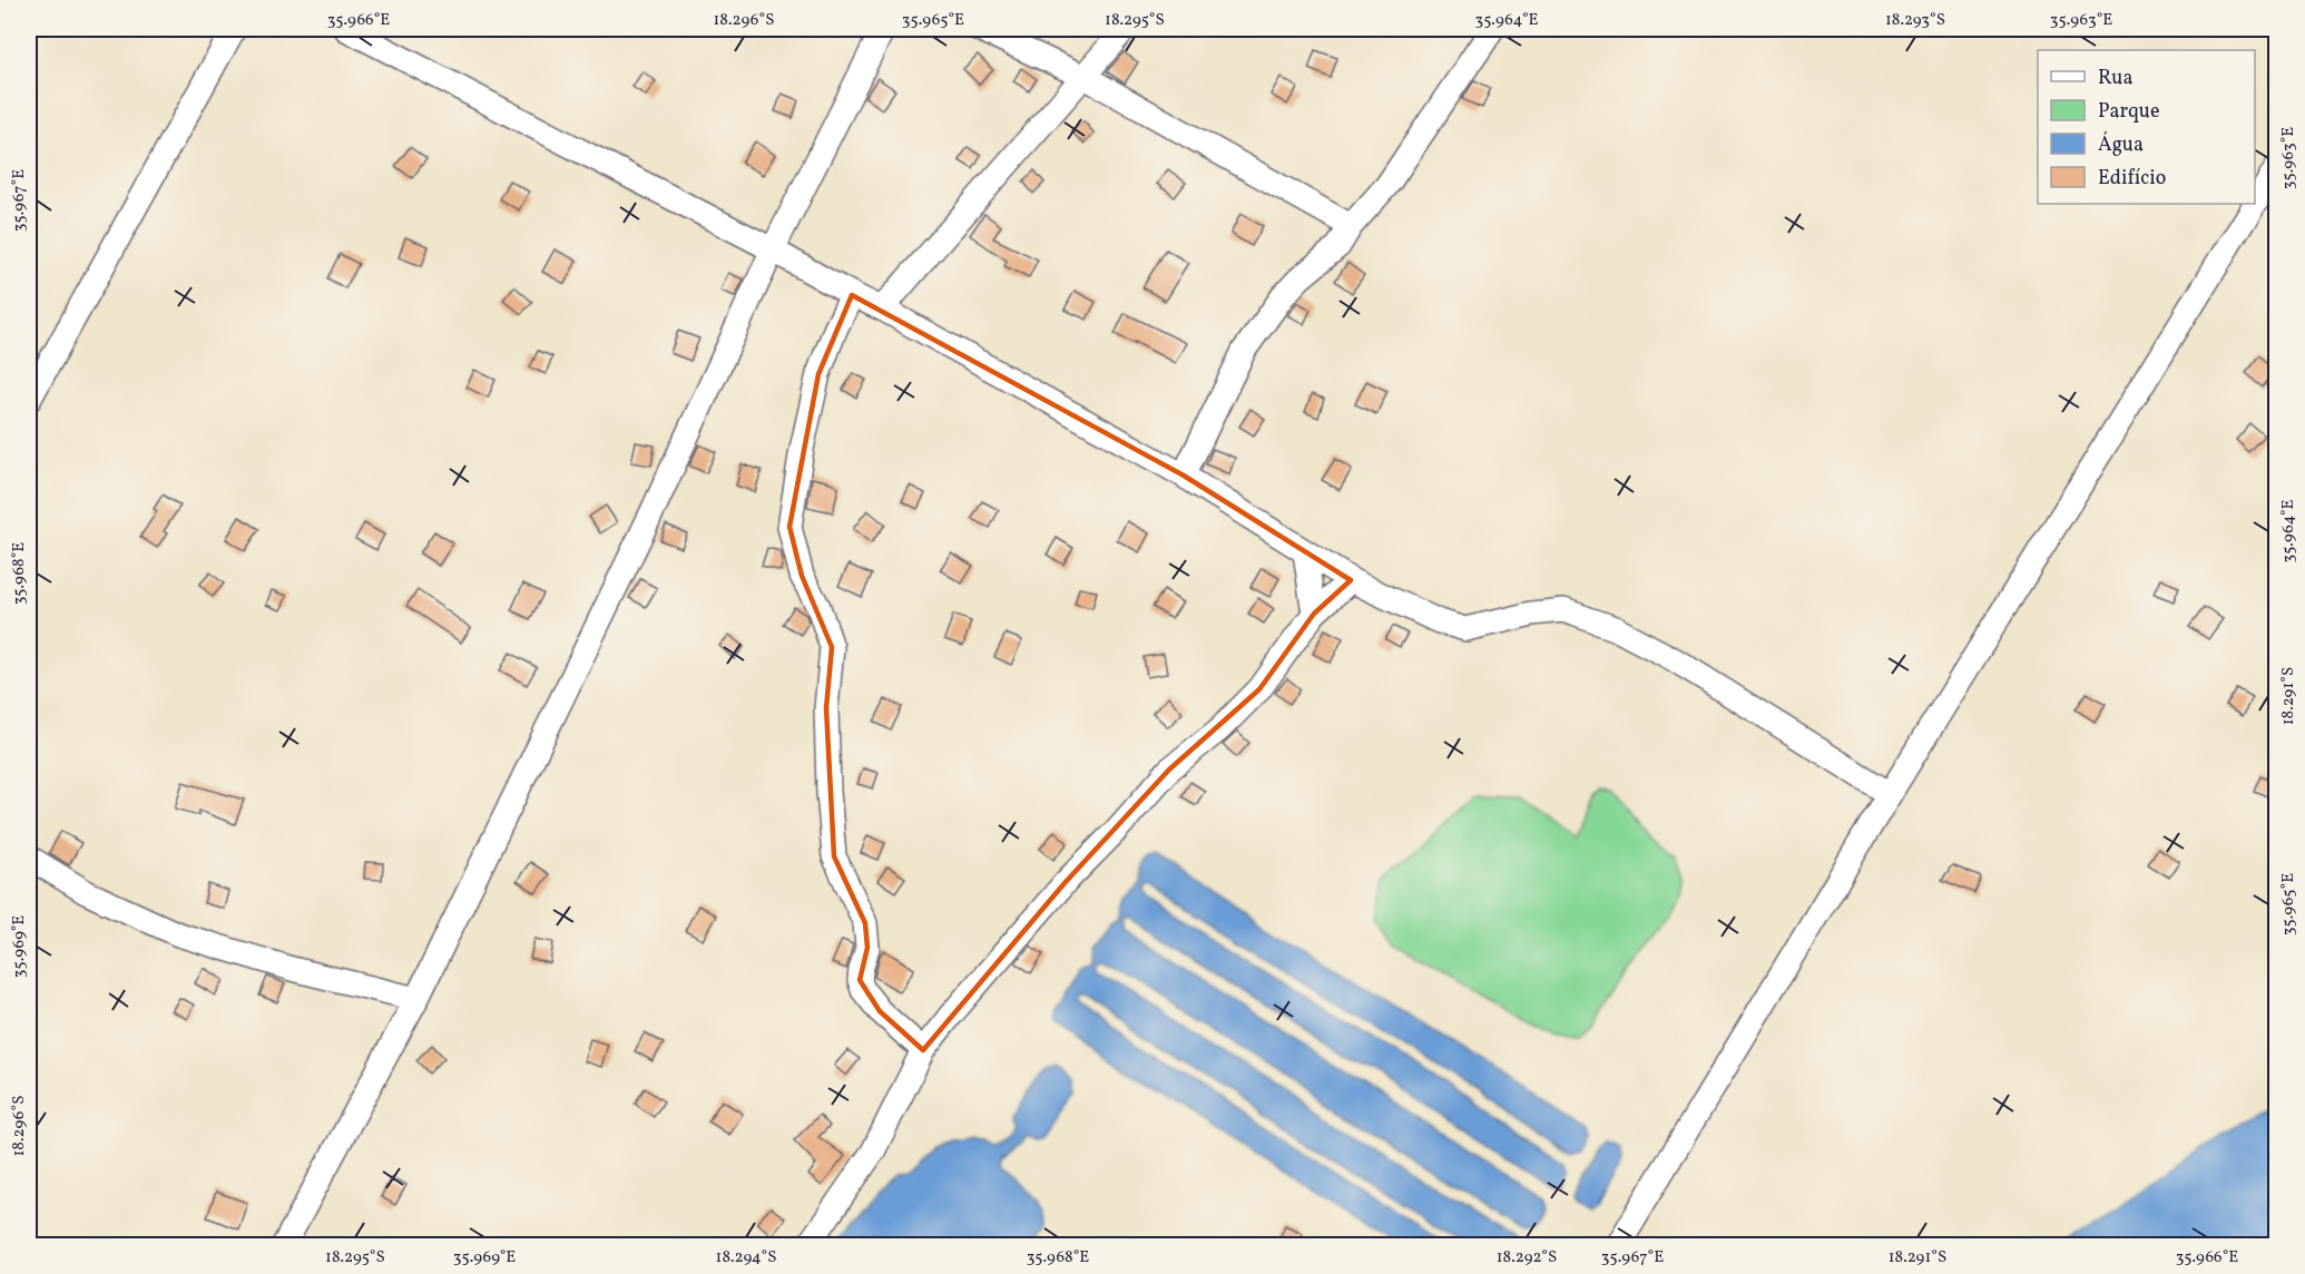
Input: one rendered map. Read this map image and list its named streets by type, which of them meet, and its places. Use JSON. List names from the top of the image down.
{
  "legend": [
    "Rua",
    "Parque",
    "Água",
    "Edifício"
  ],
  "coordinates": [
    "35.966°E",
    "18.296°S",
    "35.965°E",
    "18.295°S",
    "35.964°E",
    "18.293°S",
    "35.963°E",
    "35.967°E",
    "35.968°E",
    "18.291°S",
    "35.969°E",
    "18.294°S",
    "18.292°S"
  ]
}
